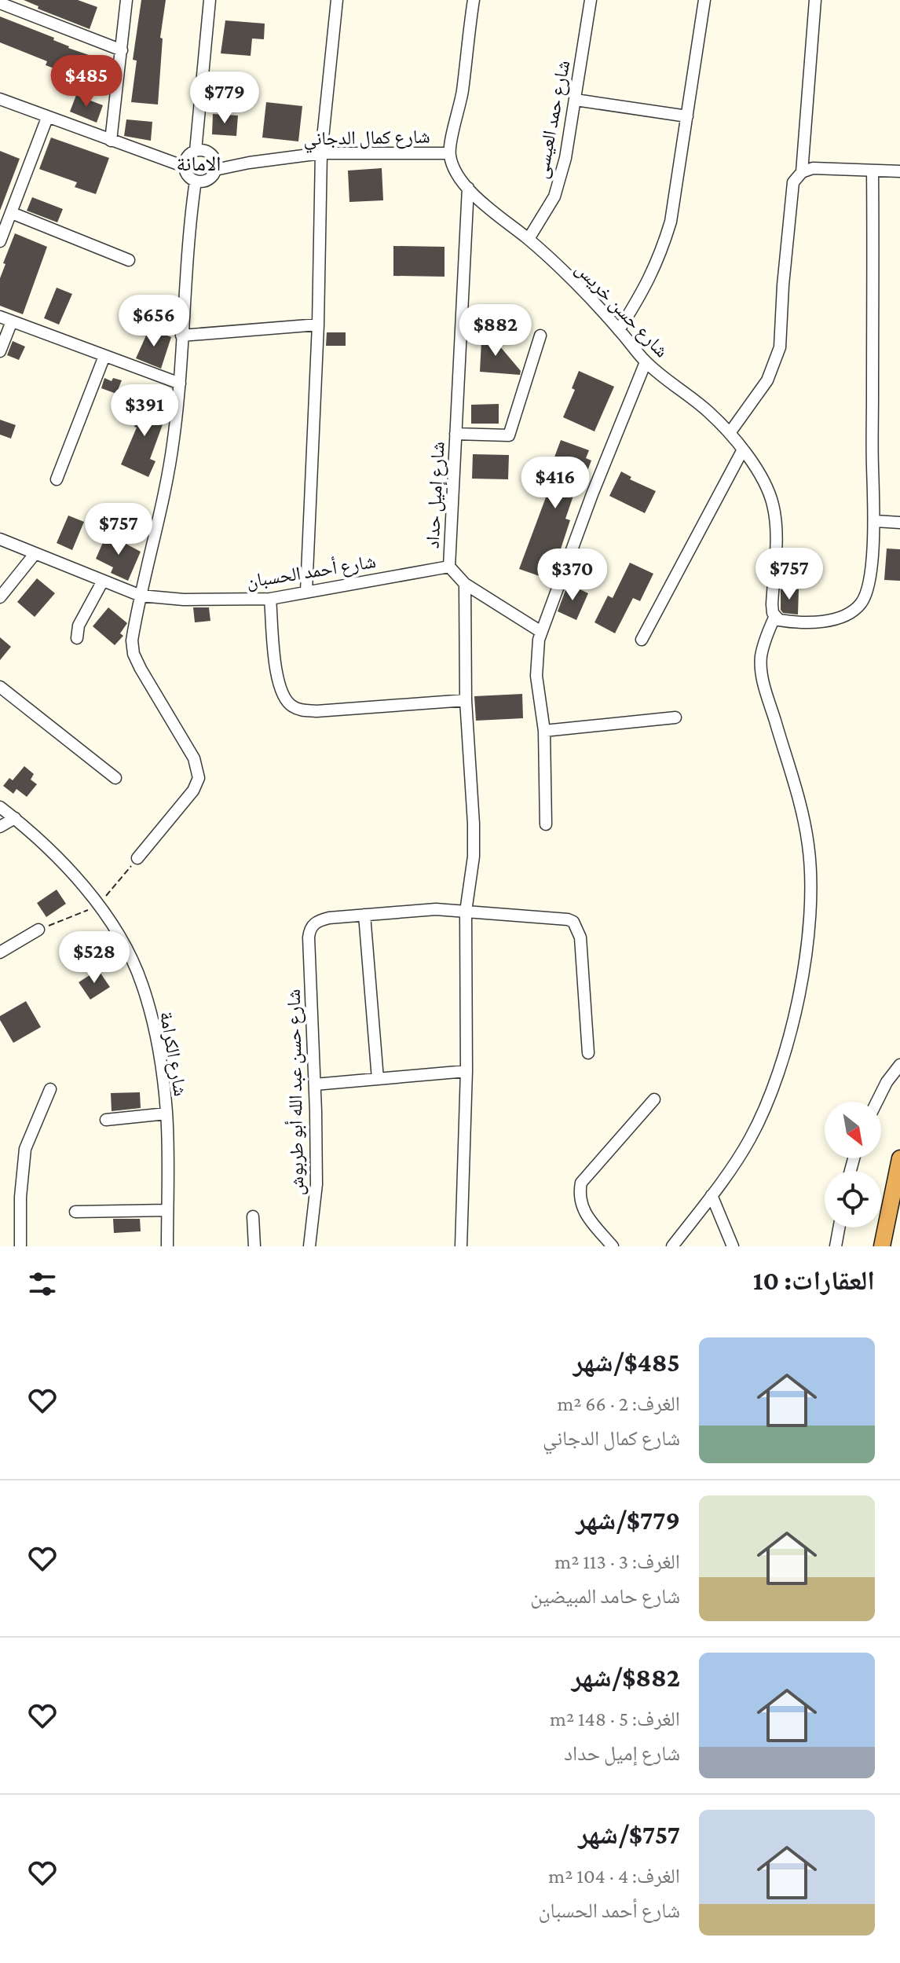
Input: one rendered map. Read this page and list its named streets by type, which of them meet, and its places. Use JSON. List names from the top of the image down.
{
  "streets": {
    "street": [
      "شارع حمد العيسى",
      "شارع كمال الدجاني",
      "شارع حسن خريس",
      "شارع إميل حداد",
      "شارع أحمد الحسبان",
      "شارع الكرامة",
      "شارع حسن عبد الله أبو طربوش"
    ]
  },
  "crossings": [
    ["شارع حمد العيسى", "شارع حسن خريس"],
    ["شارع كمال الدجاني", "شارع حسن خريس"],
    ["شارع حسن خريس", "شارع إميل حداد"],
    ["شارع إميل حداد", "شارع أحمد الحسبان"]
  ],
  "districts": ["الامانة"],
  "north": "bottom right",
  "page": {
    "price": [
      "$485",
      "$779",
      "$656",
      "$882",
      "$391",
      "$416",
      "$757",
      "$757",
      "$370",
      "$528"
    ],
    "heading": "العقارات: 10",
    "list": [
      {
        "name": "$485/شهر",
        "note": "الغرف: 2 · 66 m² · شارع كمال الدجاني"
      },
      {
        "name": "$779/شهر",
        "note": "الغرف: 3 · 113 m² · شارع حامد المبيضين"
      },
      {
        "name": "$882/شهر",
        "note": "الغرف: 5 · 148 m² · شارع إميل حداد"
      },
      {
        "name": "$757/شهر",
        "note": "الغرف: 4 · 104 m² · شارع أحمد الحسبان"
      }
    ]
  }
}
